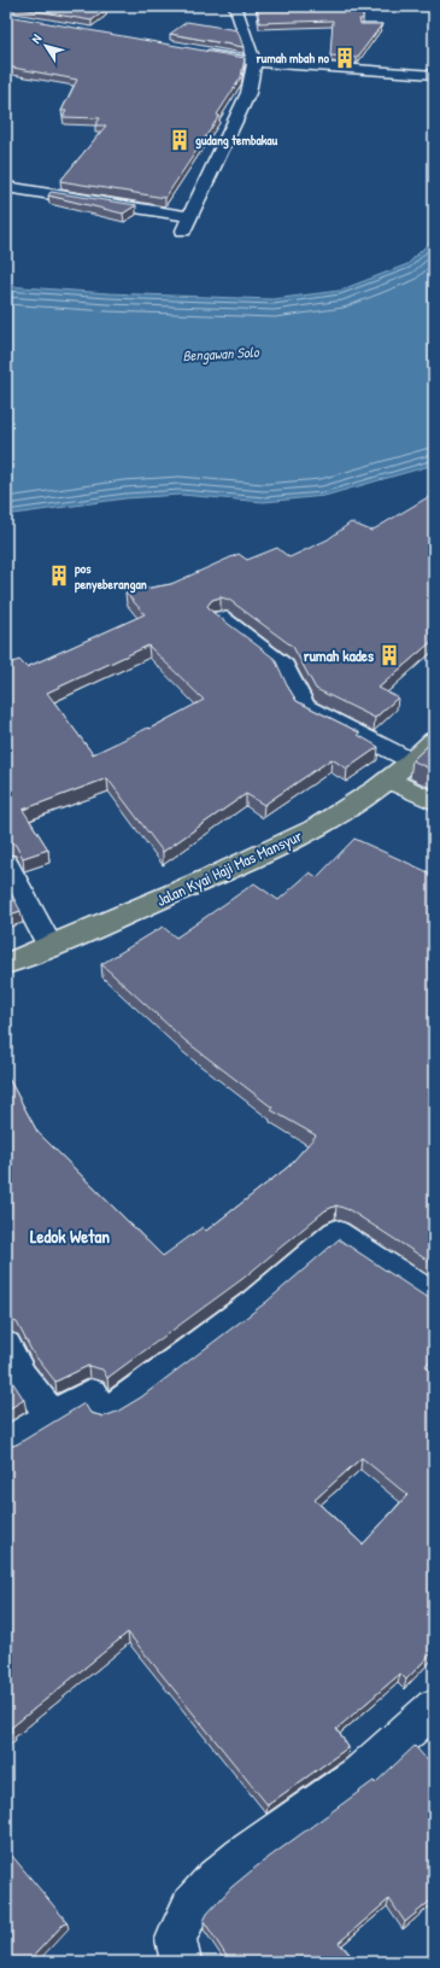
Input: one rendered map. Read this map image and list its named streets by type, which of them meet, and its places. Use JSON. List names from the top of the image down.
{
  "streets": {
    "main road": ["Jalan Kyai Haji Mas Mansyur"]
  },
  "districts": ["Ledok Wetan"],
  "water": ["Bengawan Solo"],
  "places": {
    "building": [
      "rumah mbah no",
      "gudang tembakau",
      "pos penyeberangan",
      "rumah kades"
    ]
  },
  "north": "top left"
}
